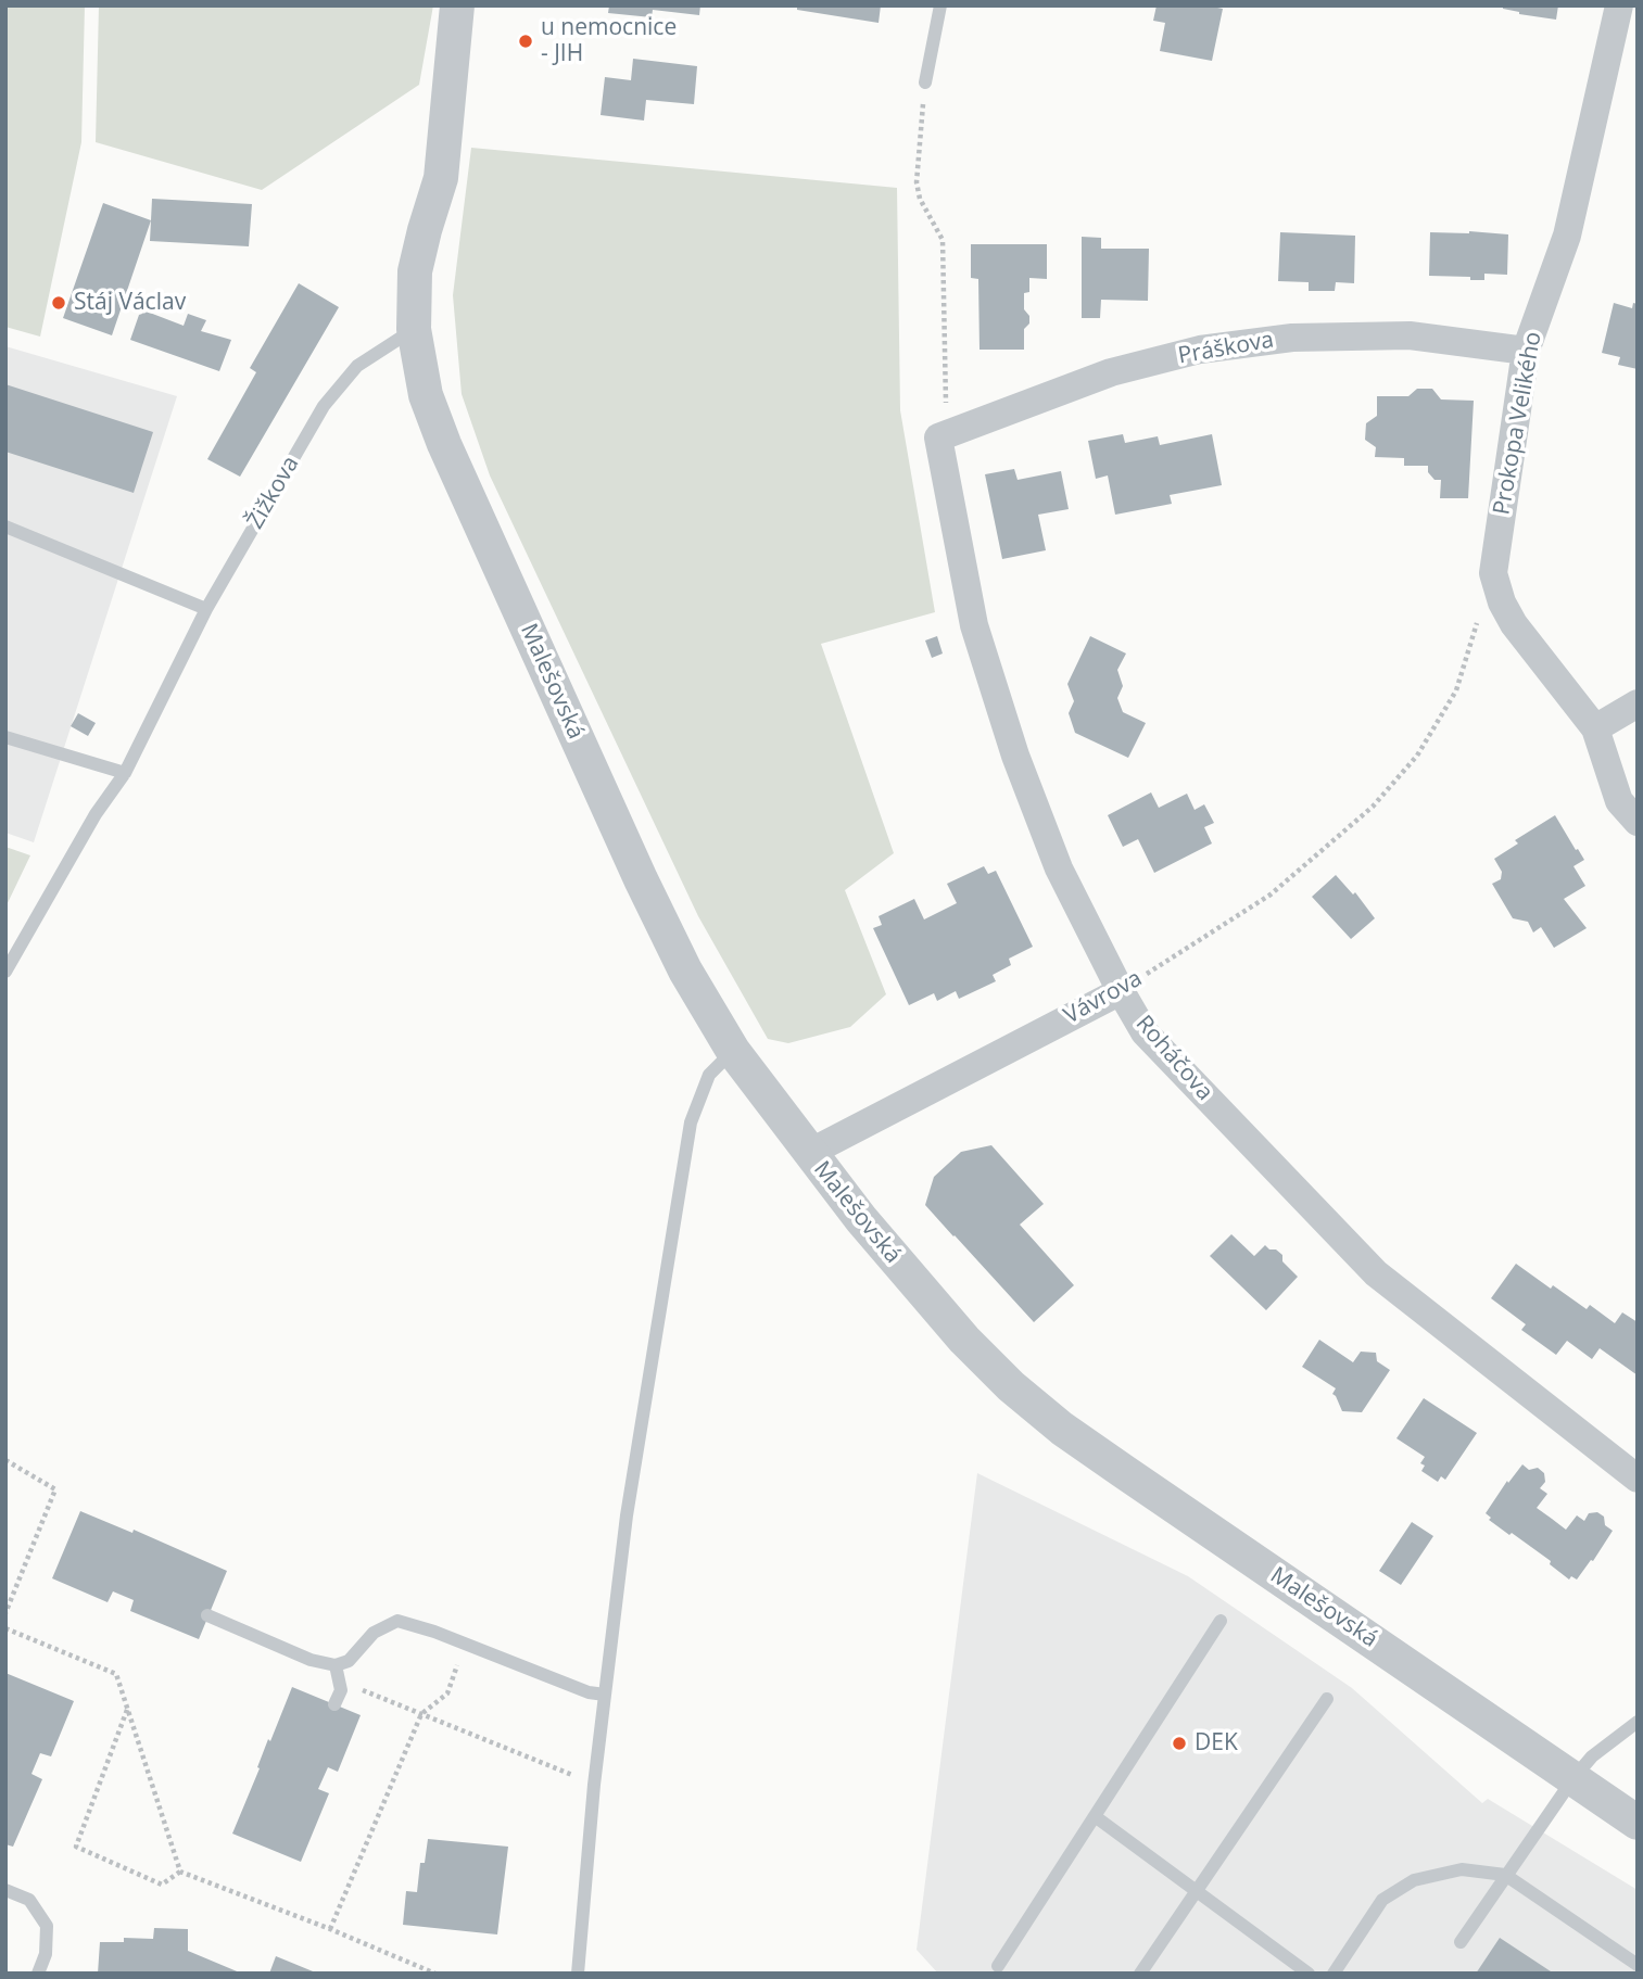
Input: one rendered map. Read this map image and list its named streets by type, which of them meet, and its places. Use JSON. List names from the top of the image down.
{
  "streets": {
    "street": [
      "Práškova",
      "Prokopa Velikého",
      "Malešovská",
      "Vávrova",
      "Roháčova"
    ],
    "lane": ["Žižkova"]
  },
  "crossings": [
    ["Práškova", "Prokopa Velikého"],
    ["Práškova", "Roháčova"],
    ["Prokopa Velikého", "Vávrova"],
    ["Žižkova", "Malešovská"],
    ["Malešovská", "Vávrova"],
    ["Vávrova", "Roháčova"]
  ],
  "places": ["u nemocnice - JIH", "Stáj Václav", "DEK"]
}
